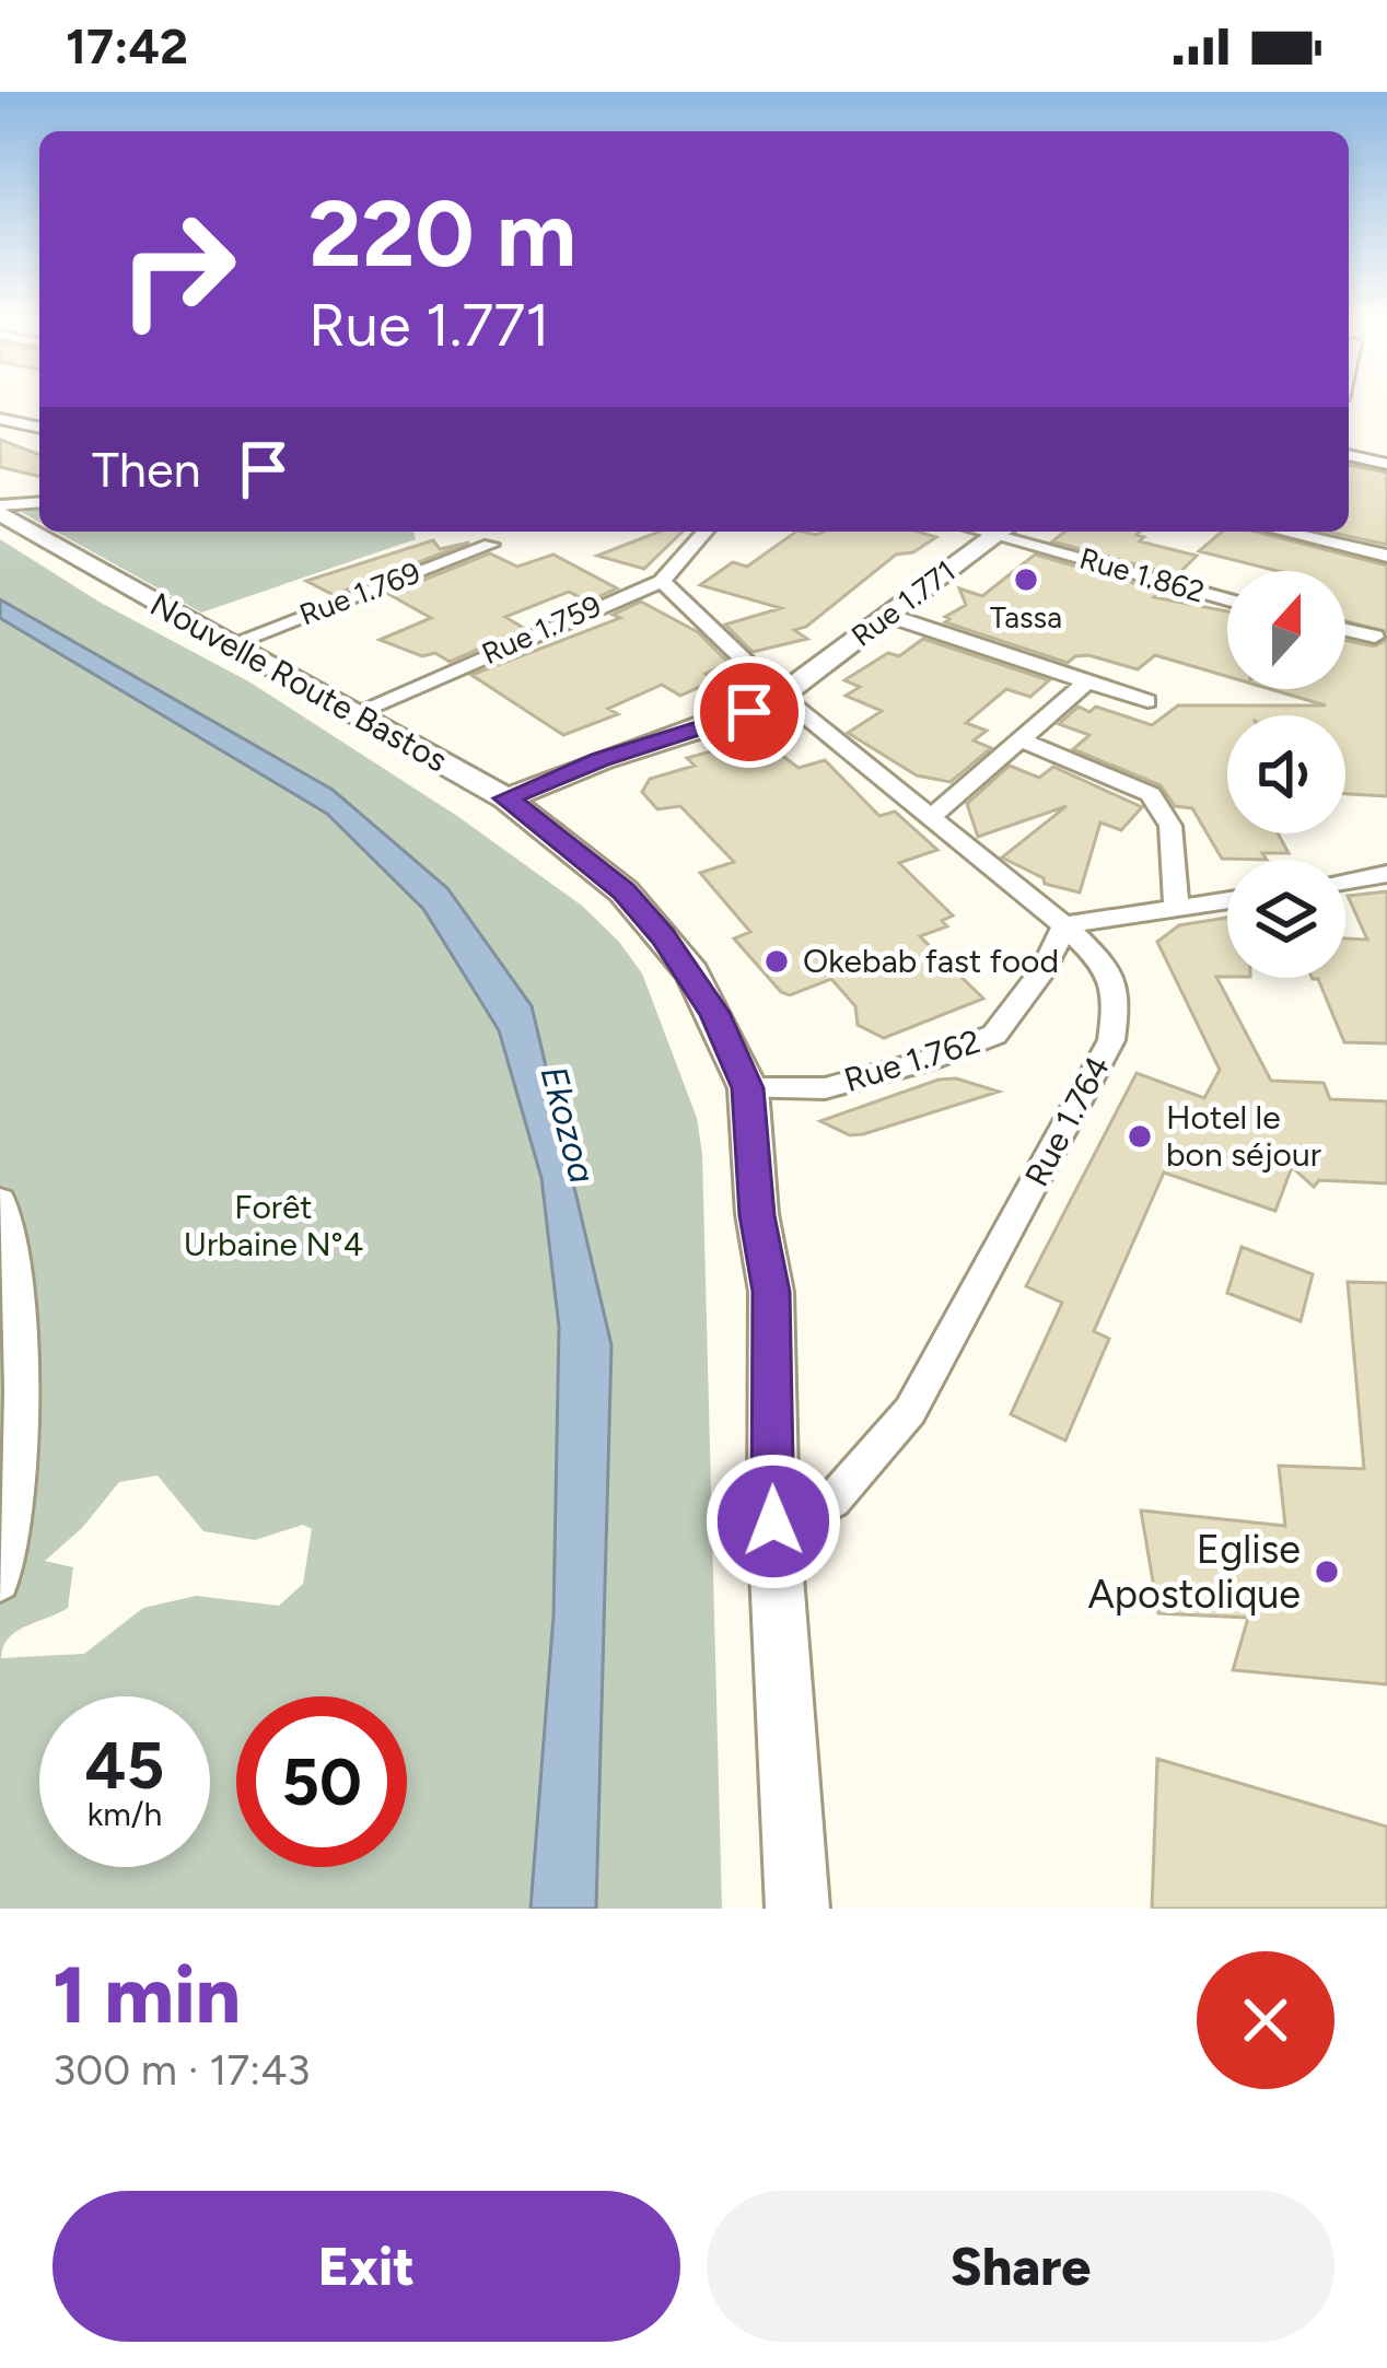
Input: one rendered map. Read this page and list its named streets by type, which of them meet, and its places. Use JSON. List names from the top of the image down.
{
  "streets": {
    "main road": ["Rue 1.771", "Nouvelle Route Bastos"],
    "street": [
      "Rue 1.862",
      "Rue 1.769",
      "Rue 1.759",
      "Rue 1.762",
      "Rue 1.764"
    ]
  },
  "crossings": [
    ["Rue 1.769", "Nouvelle Route Bastos"],
    ["Rue 1.771", "Nouvelle Route Bastos"],
    ["Rue 1.771", "Rue 1.764"],
    ["Rue 1.759", "Nouvelle Route Bastos"],
    ["Rue 1.759", "Rue 1.764"],
    ["Nouvelle Route Bastos", "Rue 1.762"],
    ["Nouvelle Route Bastos", "Rue 1.764"],
    ["Rue 1.762", "Rue 1.764"]
  ],
  "water": ["Ekozoa"],
  "parks": ["Forêt Urbaine N°4"],
  "places": [
    "Tassa",
    "Okebab fast food",
    "Hotel le bon séjour",
    "Eglise Apostolique"
  ],
  "north": "top",
  "page": {
    "status": "17:42",
    "turn": ["220 m", "Rue 1.771"],
    "then": "Then",
    "speed": "45 km/h",
    "limit": "50",
    "heading": ["1 min", "300 m · 17:43"],
    "buttons": ["Exit", "Share"]
  }
}
